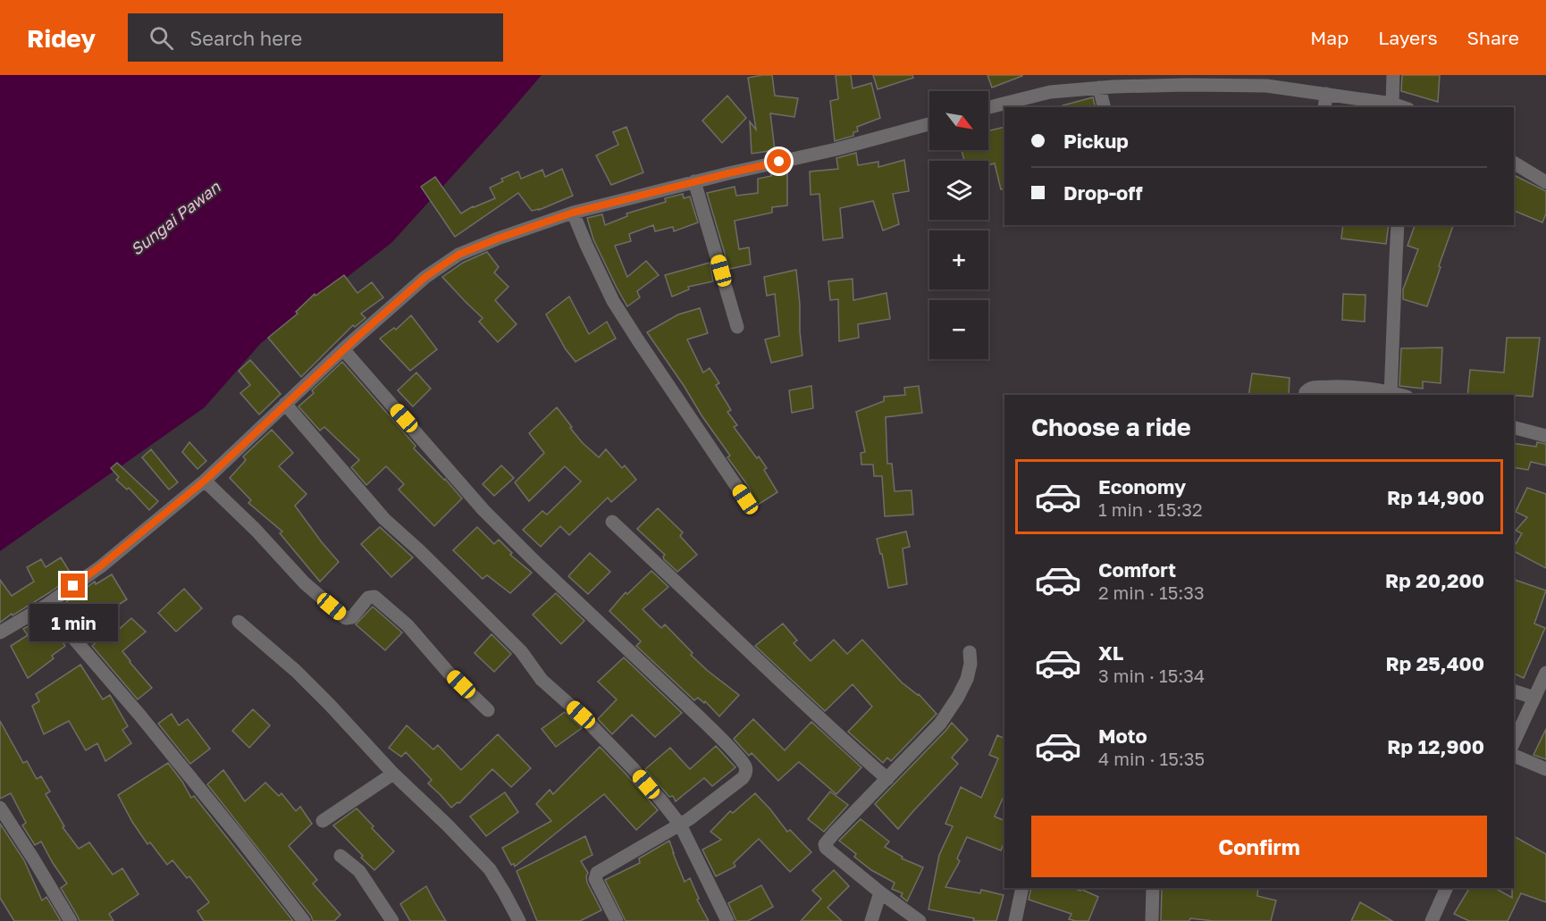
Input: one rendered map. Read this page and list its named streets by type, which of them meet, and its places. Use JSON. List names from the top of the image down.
{
  "water": ["Sungai Pawan"],
  "north": "bottom right",
  "page": {
    "header": "Ridey",
    "search": "Search here",
    "nav": ["Map", "Layers", "Share"],
    "map_buttons": ["+", "−"],
    "banner": ["Pickup", "Drop-off"],
    "heading": "Choose a ride",
    "list": [
      {
        "name": "Economy",
        "note": "1 min · 15:32",
        "value": "Rp 14,900"
      },
      {
        "name": "Comfort",
        "note": "2 min · 15:33",
        "value": "Rp 20,200"
      },
      {
        "name": "XL",
        "note": "3 min · 15:34",
        "value": "Rp 25,400"
      },
      {
        "name": "Moto",
        "note": "4 min · 15:35",
        "value": "Rp 12,900"
      }
    ],
    "bubble": "1 min",
    "buttons": "Confirm"
  }
}
